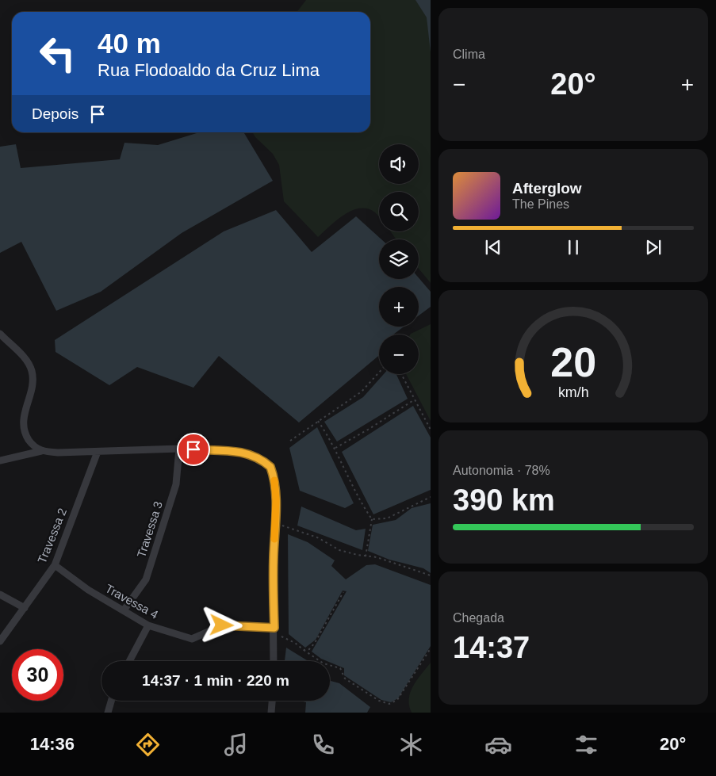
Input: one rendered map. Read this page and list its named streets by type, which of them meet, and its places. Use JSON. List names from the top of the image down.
{
  "streets": {
    "street": ["Travessa 3", "Travessa 2", "Travessa 4"]
  },
  "crossings": [
    ["Travessa 3", "Travessa 4"],
    ["Travessa 2", "Travessa 4"]
  ],
  "page": {
    "tile": [
      "Clima",
      ["Autonomia · 78%", "390 km"],
      ["Chegada", "14:37"]
    ],
    "turn": ["40 m", "Rua Flodoaldo da Cruz Lima"],
    "heat": ["−", "20°", "+"],
    "then": "Depois",
    "map_buttons": ["+", "−"],
    "song": ["Afterglow", "The Pines"],
    "limit": "30",
    "trip": "14:37 · 1 min · 220 m",
    "tabs": ["14:36", "20°"],
    "gauge": ["20", "km/h"]
  }
}
